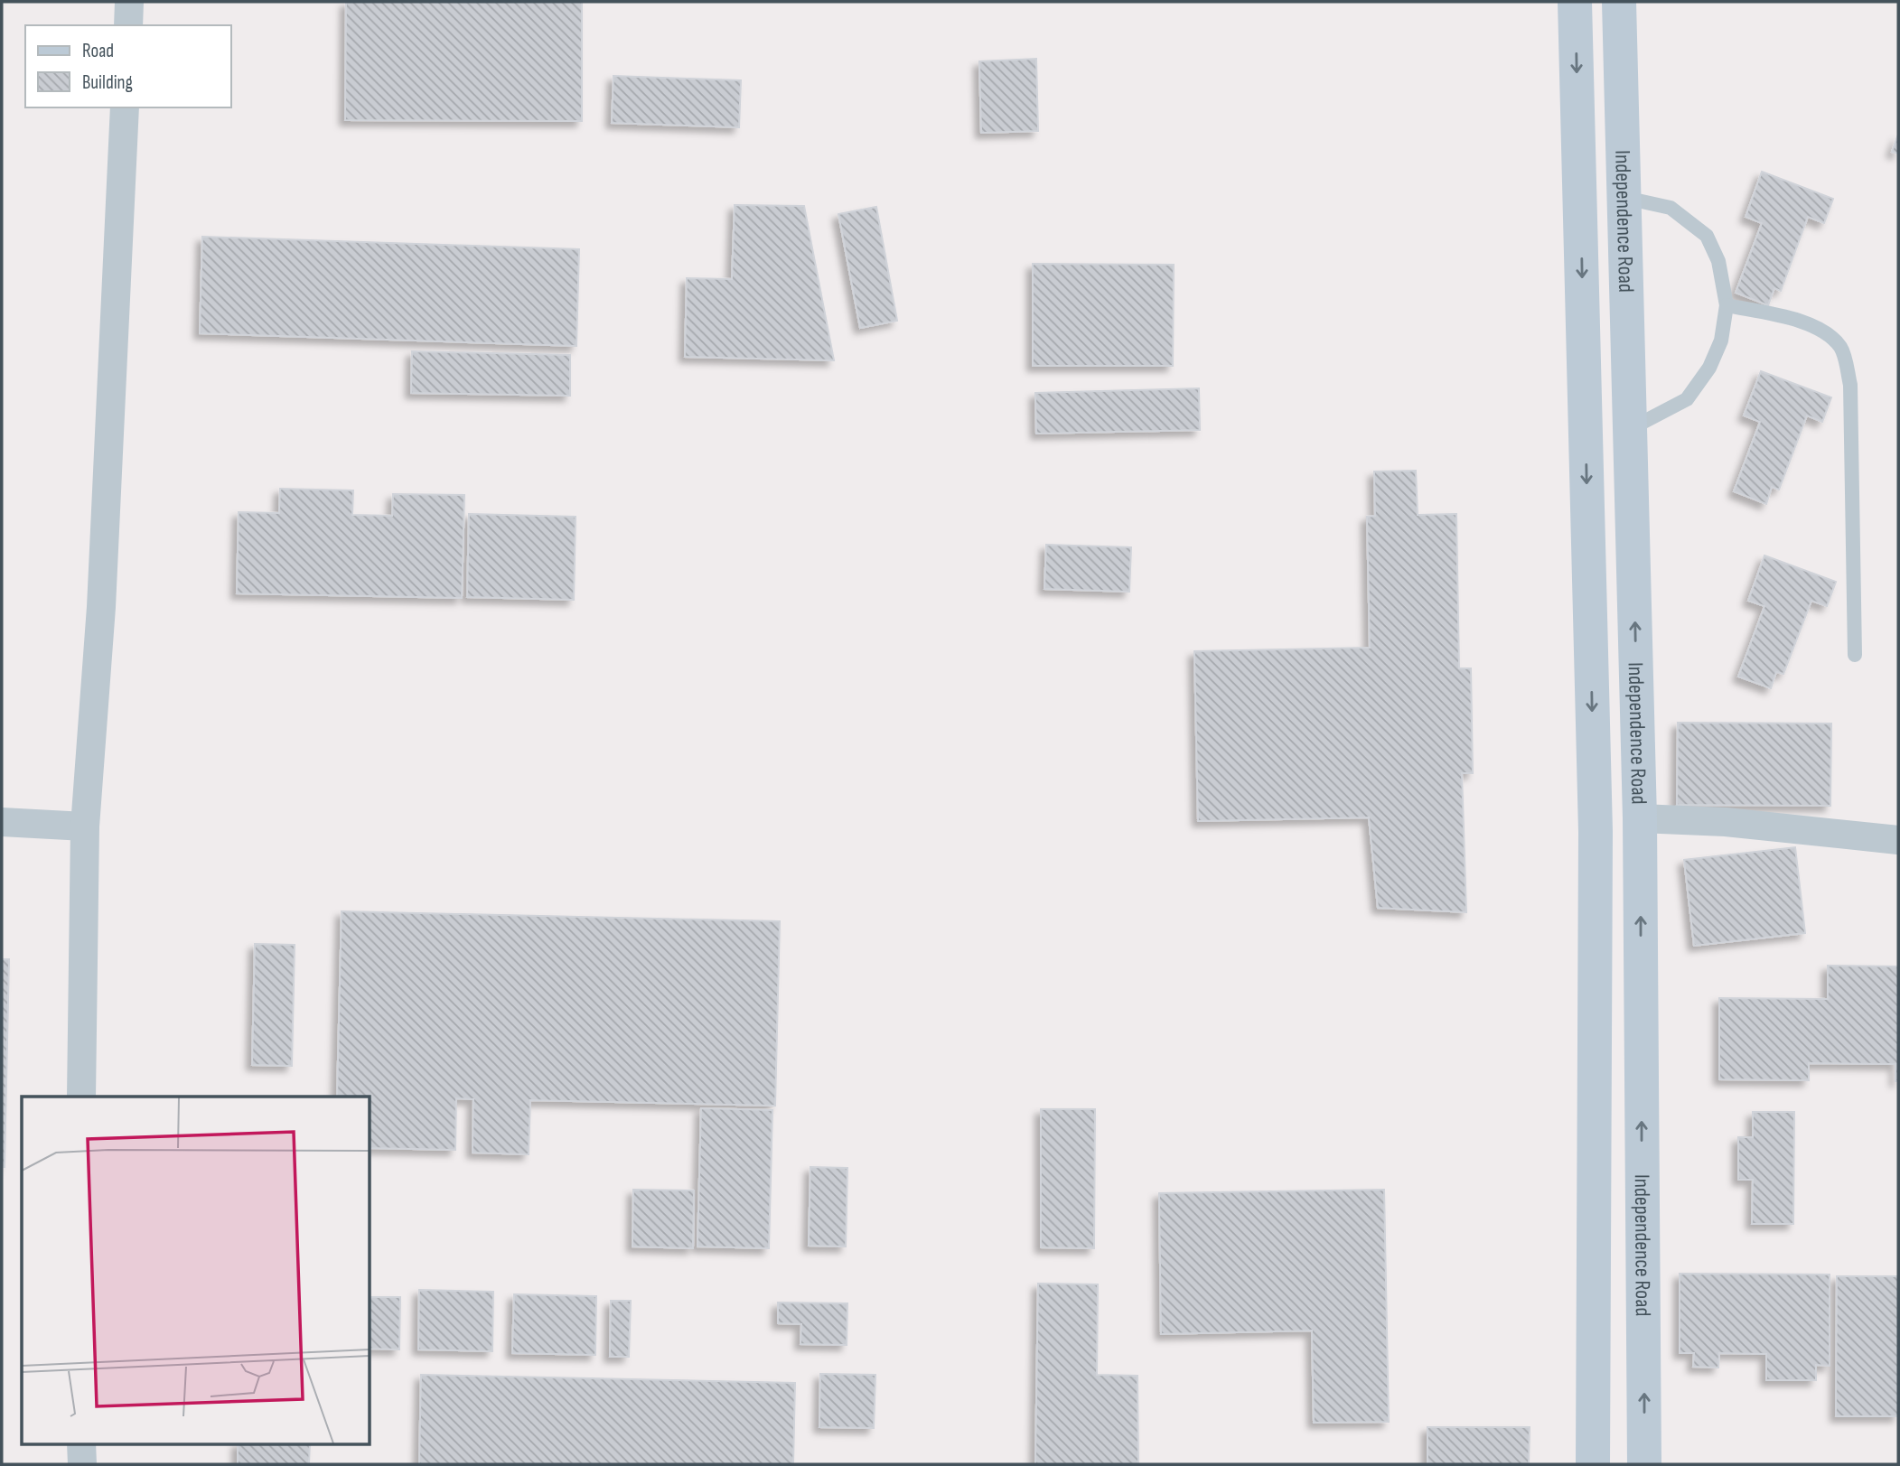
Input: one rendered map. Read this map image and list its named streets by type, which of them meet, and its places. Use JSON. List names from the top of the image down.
{
  "streets": {
    "main road": ["Independence Road"]
  },
  "legend": ["Road", "Building"]
}
